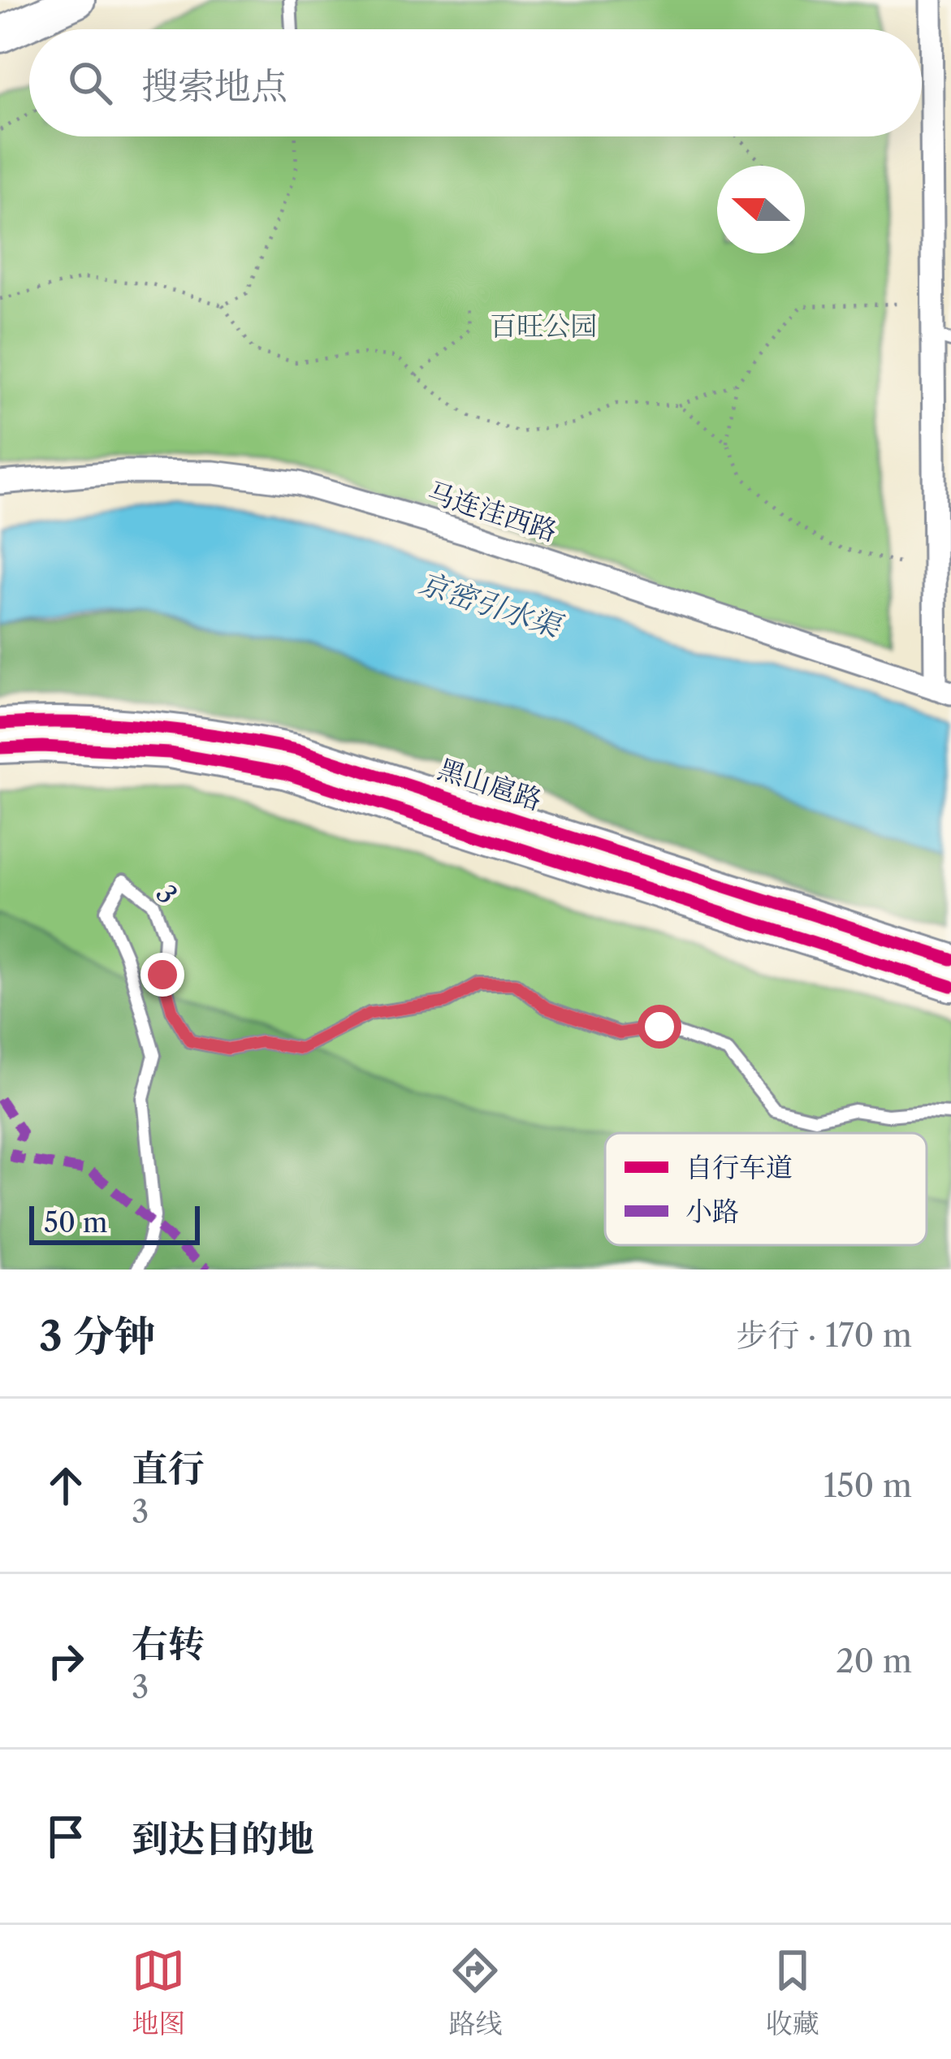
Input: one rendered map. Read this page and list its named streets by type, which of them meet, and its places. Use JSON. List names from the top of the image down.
{
  "streets": {
    "main road": ["黑山扈路"],
    "street": ["马连洼西路"],
    "lane": ["3"]
  },
  "water": ["京密引水渠"],
  "parks": ["百旺公园"],
  "legend": ["自行车道", "小路"],
  "scale_bar": "50 m",
  "north": "left",
  "page": {
    "search": "搜索地点",
    "scale": "50 m",
    "heading": ["3 分钟", "步行 · 170 m"],
    "list": [
      ["直行", "3", "150 m"],
      ["右转", "3", "20 m"],
      "到达目的地"
    ],
    "nav": ["地图", "路线", "收藏"]
  }
}
